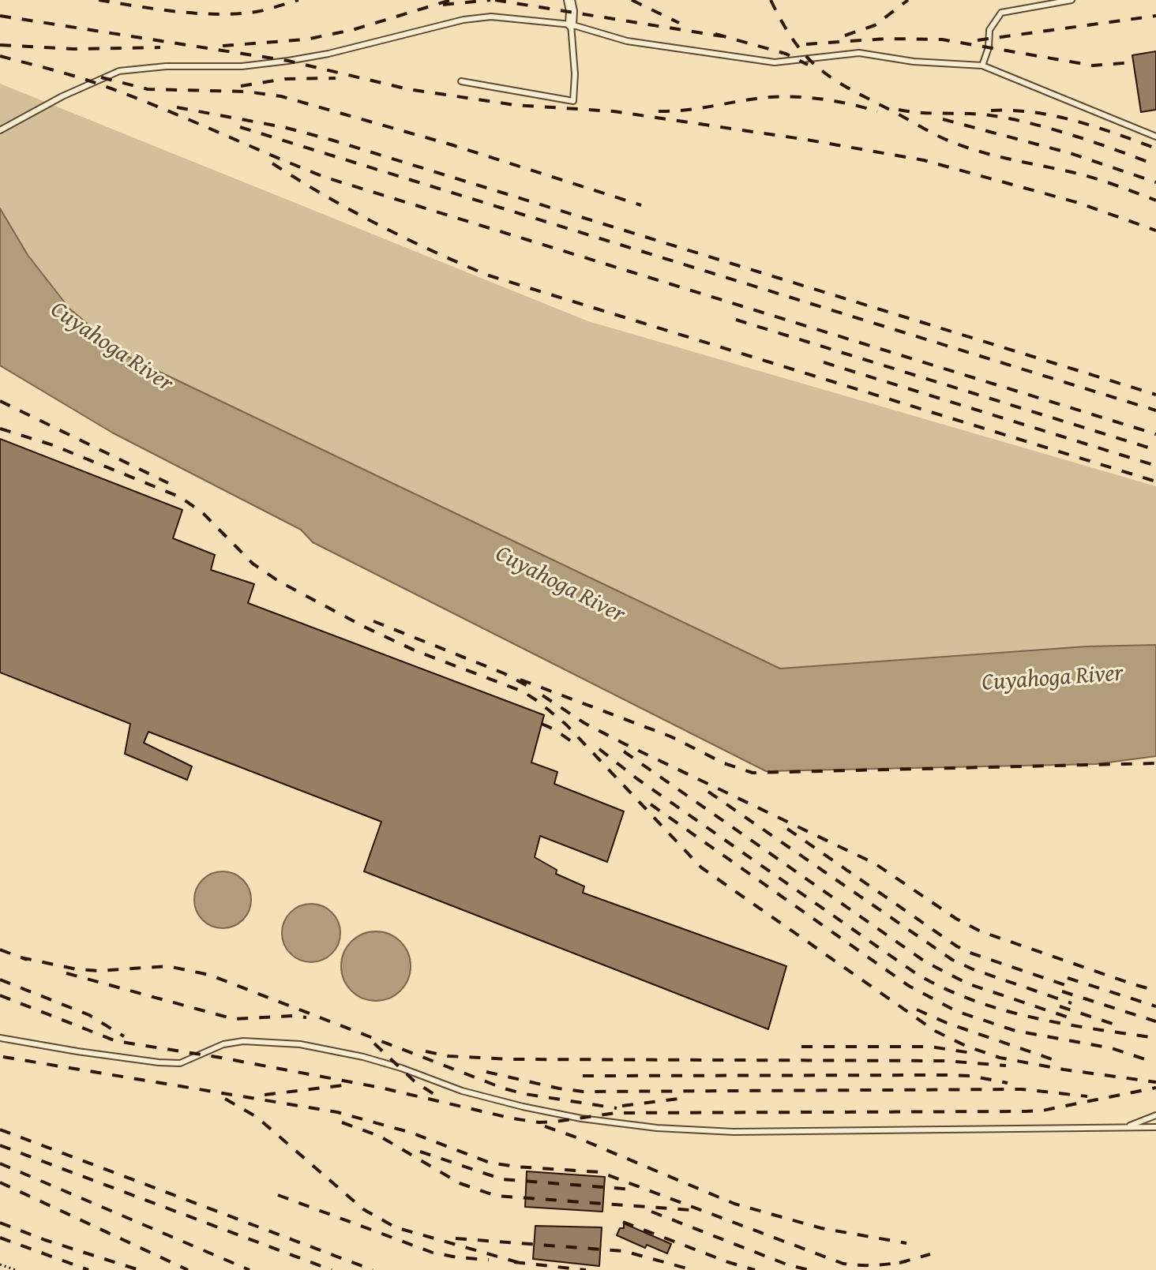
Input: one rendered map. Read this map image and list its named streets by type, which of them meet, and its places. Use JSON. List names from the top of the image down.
{
  "water": ["Cuyahoga River"]
}
